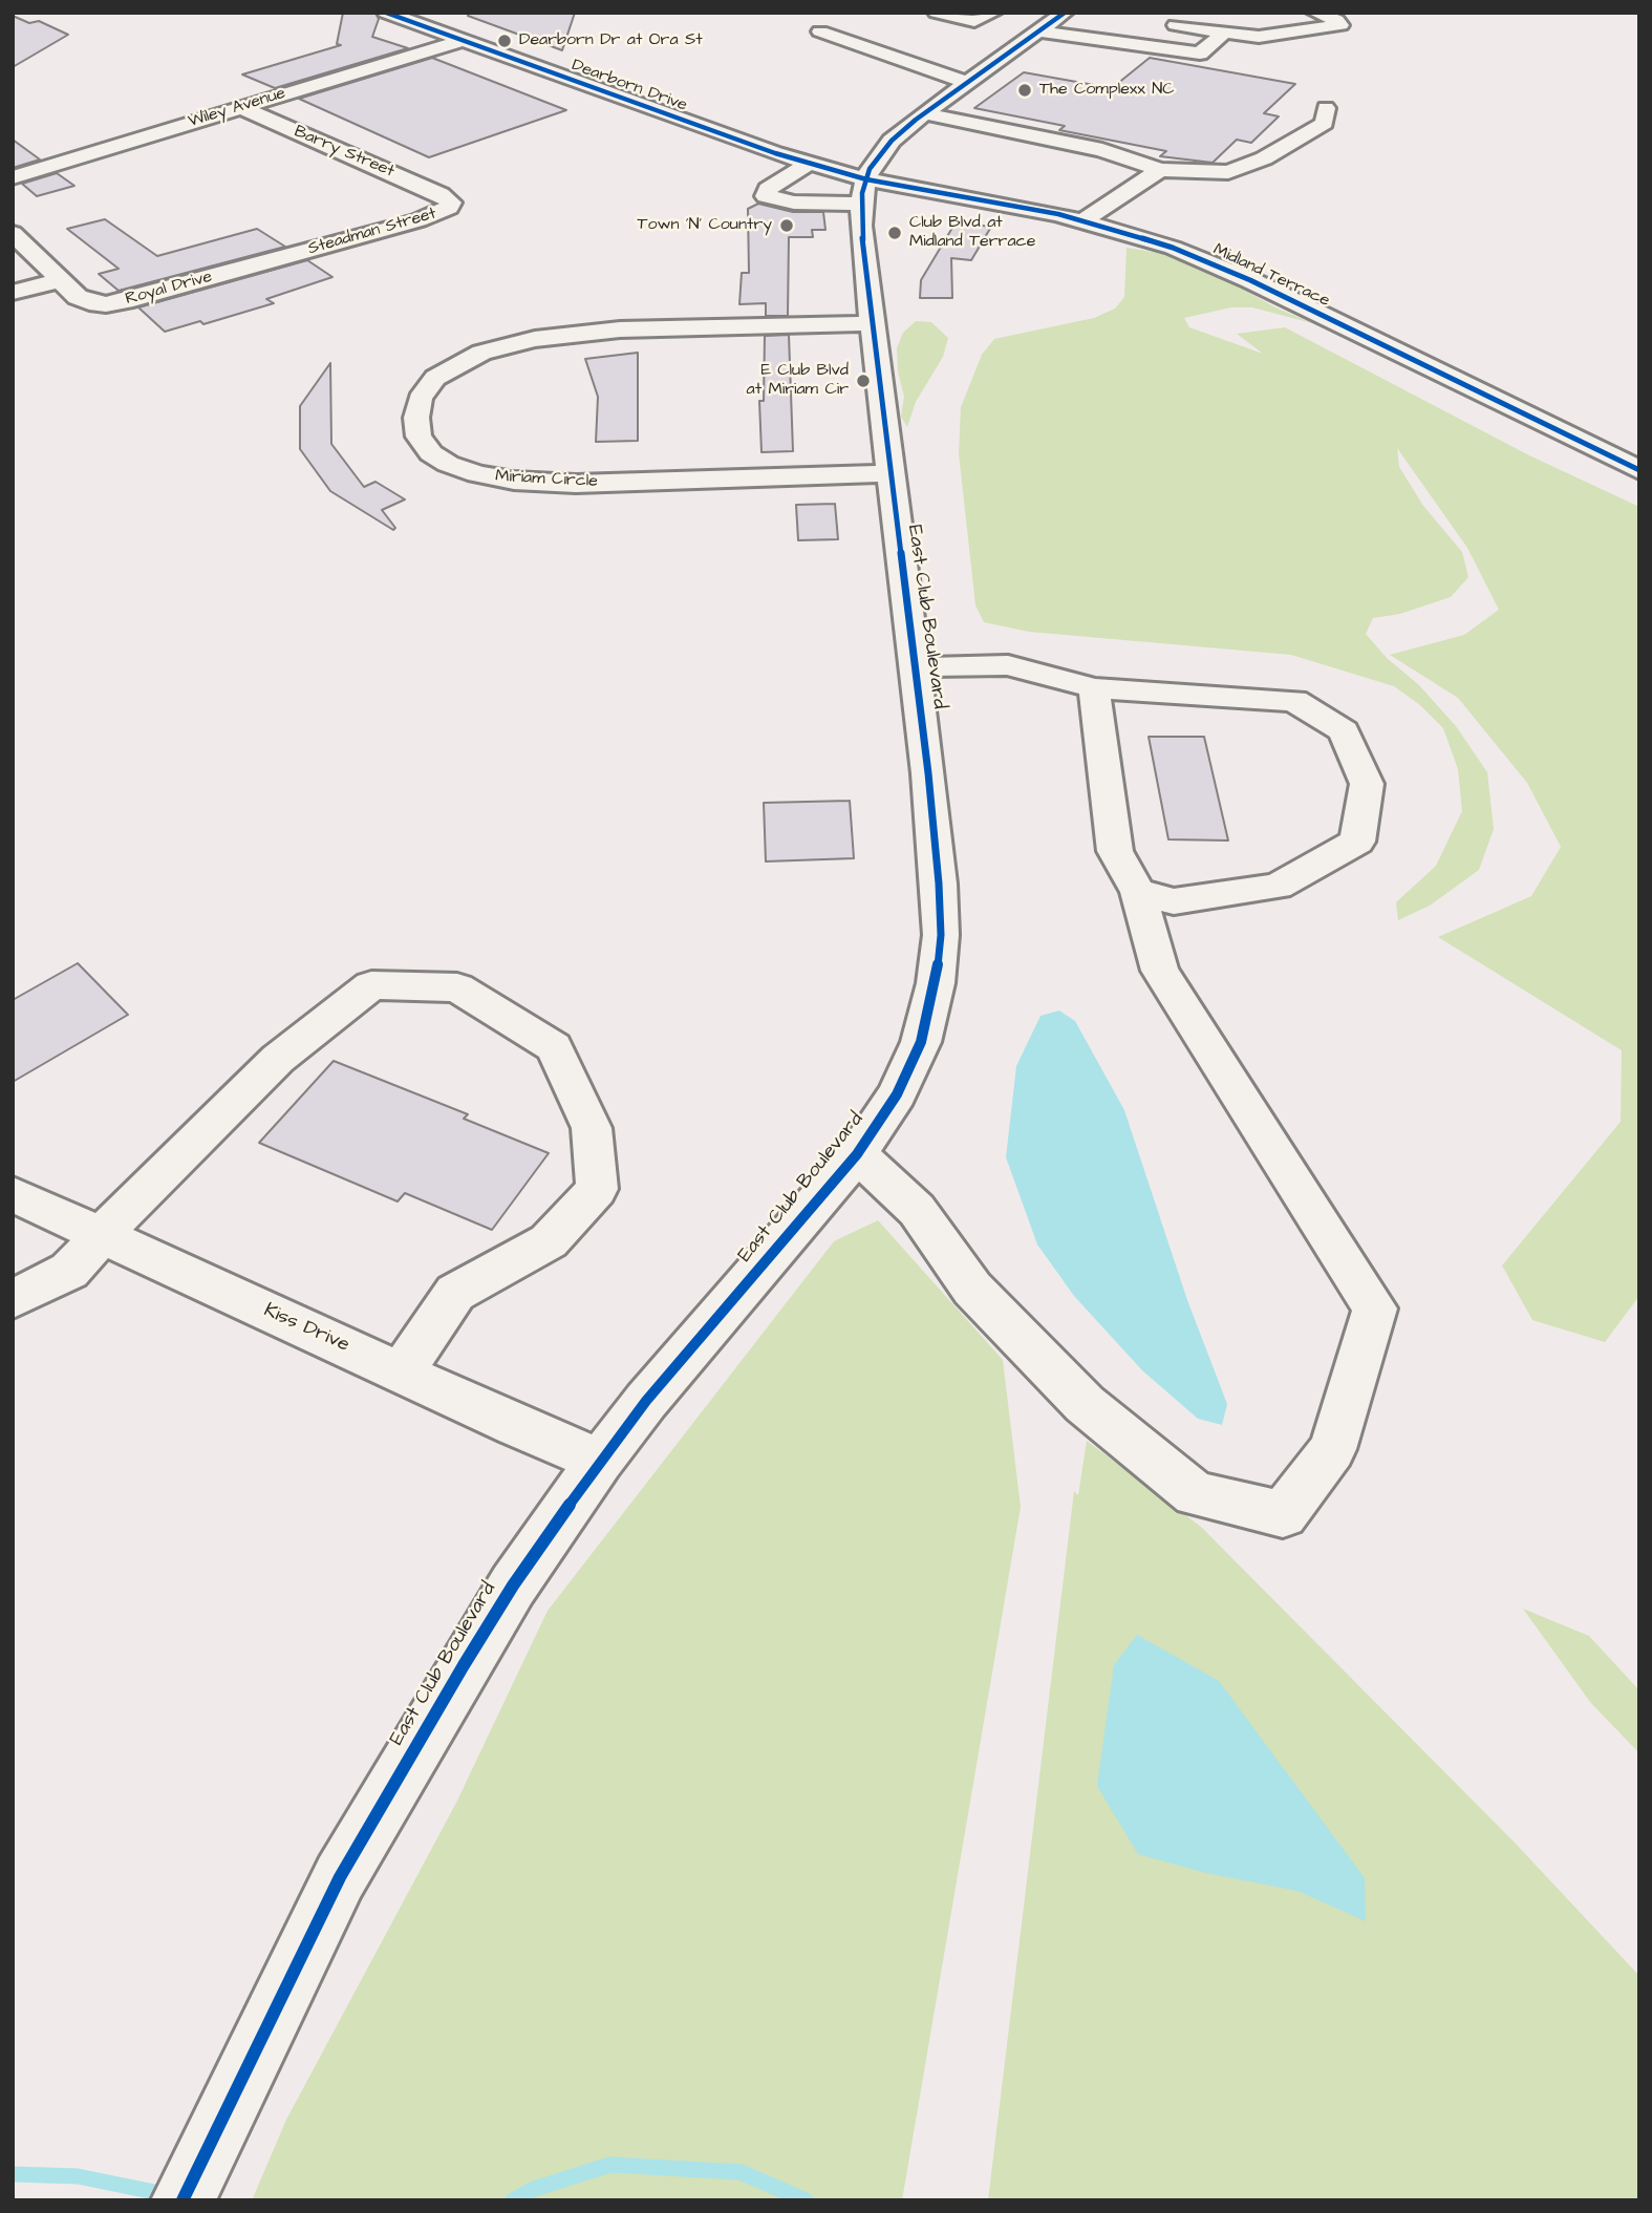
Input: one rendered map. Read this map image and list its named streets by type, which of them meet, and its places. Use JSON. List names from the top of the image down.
{
  "streets": {
    "street": [
      "Dearborn Drive",
      "Wiley Avenue",
      "Barry Street",
      "Steadman Street",
      "Midland Terrace",
      "Royal Drive",
      "Miriam Circle",
      "East Club Boulevard",
      "Kiss Drive"
    ]
  },
  "crossings": [
    ["Dearborn Drive", "Wiley Avenue"],
    ["Dearborn Drive", "Midland Terrace"],
    ["Dearborn Drive", "East Club Boulevard"],
    ["Wiley Avenue", "Barry Street"],
    ["Barry Street", "Steadman Street"],
    ["Steadman Street", "Royal Drive"],
    ["Midland Terrace", "East Club Boulevard"],
    ["Miriam Circle", "East Club Boulevard"],
    ["East Club Boulevard", "Kiss Drive"]
  ],
  "places": [
    "Dearborn Dr at Ora St",
    "The Complexx NC",
    "Town 'N' Country",
    "Club Blvd at Midland Terrace",
    "E Club Blvd at Miriam Cir"
  ]
}
